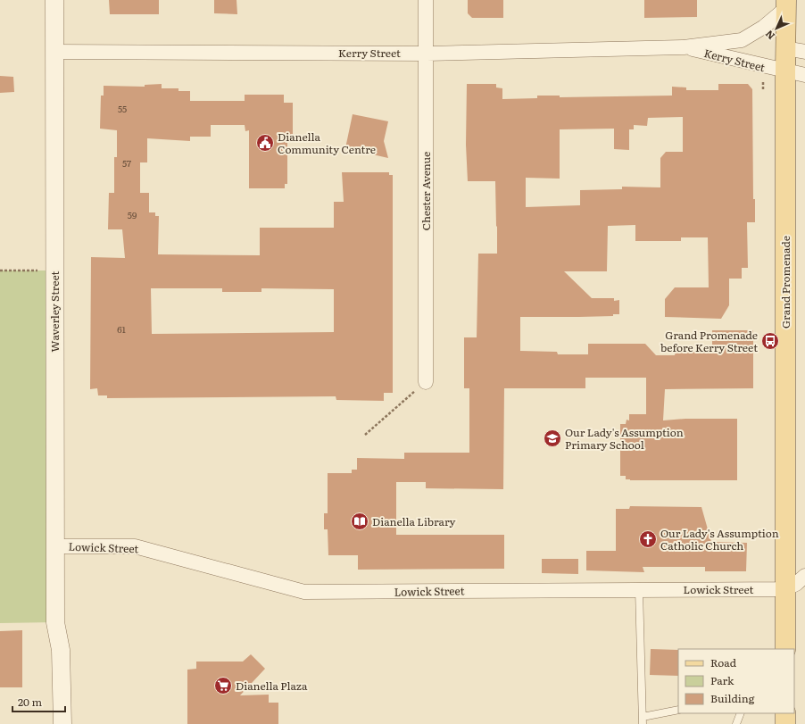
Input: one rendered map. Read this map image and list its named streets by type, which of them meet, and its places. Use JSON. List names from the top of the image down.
{
  "streets": {
    "main road": ["Grand Promenade"],
    "street": [
      "Kerry Street",
      "Chester Avenue",
      "Waverley Street",
      "Lowick Street"
    ]
  },
  "crossings": [
    ["Kerry Street", "Chester Avenue"],
    ["Kerry Street", "Grand Promenade"],
    ["Kerry Street", "Waverley Street"],
    ["Grand Promenade", "Lowick Street"],
    ["Waverley Street", "Lowick Street"]
  ],
  "places": {
    "public building": ["Dianella Community Centre"],
    "bus stop": ["Grand Promenade before Kerry Street"],
    "school or university": ["Our Lady's Assumption Primary School"],
    "library": ["Dianella Library"],
    "church": ["Our Lady's Assumption Catholic Church"],
    "supermarket": ["Dianella Plaza"]
  },
  "house_numbers": [
    "55",
    "57",
    "59",
    "61"
  ],
  "legend": ["Road", "Park", "Building"],
  "scale_bar": "20 m",
  "north": "bottom left"
}
